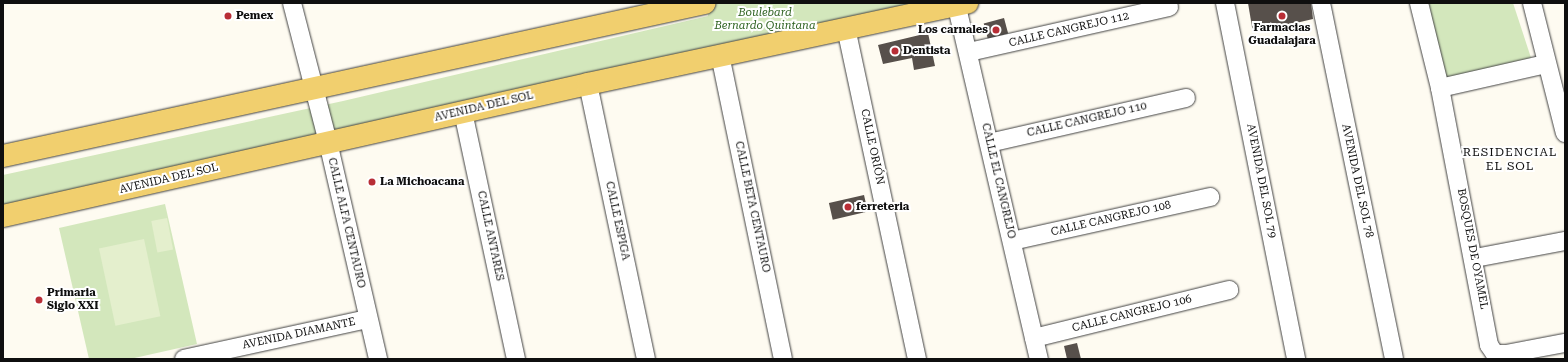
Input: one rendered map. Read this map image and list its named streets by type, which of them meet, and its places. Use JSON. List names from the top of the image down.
{
  "streets": {
    "main road": ["AVENIDA DEL SOL"],
    "street": [
      "CALLE CANGREJO 112",
      "CALLE CANGREJO 110",
      "CALLE ORIÓN",
      "CALLE EL CANGREJO",
      "AVENIDA DEL SOL 79",
      "AVENIDA DEL SOL 78",
      "CALLE BETA CENTAURO",
      "CALLE CANGREJO 108",
      "CALLE ESPIGA",
      "CALLE ALFA CENTAURO",
      "CALLE ANTARES",
      "BOSQUES DE OYAMEL",
      "CALLE CANGREJO 106",
      "AVENIDA DIAMANTE"
    ]
  },
  "crossings": [
    ["CALLE CANGREJO 112", "CALLE EL CANGREJO"],
    ["AVENIDA DEL SOL", "CALLE ORIÓN"],
    ["AVENIDA DEL SOL", "CALLE EL CANGREJO"],
    ["AVENIDA DEL SOL", "CALLE BETA CENTAURO"],
    ["AVENIDA DEL SOL", "CALLE ESPIGA"],
    ["AVENIDA DEL SOL", "CALLE ALFA CENTAURO"],
    ["AVENIDA DEL SOL", "CALLE ANTARES"],
    ["CALLE CANGREJO 110", "CALLE EL CANGREJO"],
    ["CALLE EL CANGREJO", "CALLE CANGREJO 108"],
    ["CALLE EL CANGREJO", "CALLE CANGREJO 106"],
    ["CALLE ALFA CENTAURO", "AVENIDA DIAMANTE"]
  ],
  "districts": ["RESIDENCIAL EL SOL"],
  "parks": ["Boulebard Bernardo Quintana"],
  "places": [
    "Pemex",
    "Farmacias Guadalajara",
    "Los carnales",
    "Dentista",
    "La Michoacana",
    "ferreteria",
    "Primaria Siglo XXI"
  ]
}
